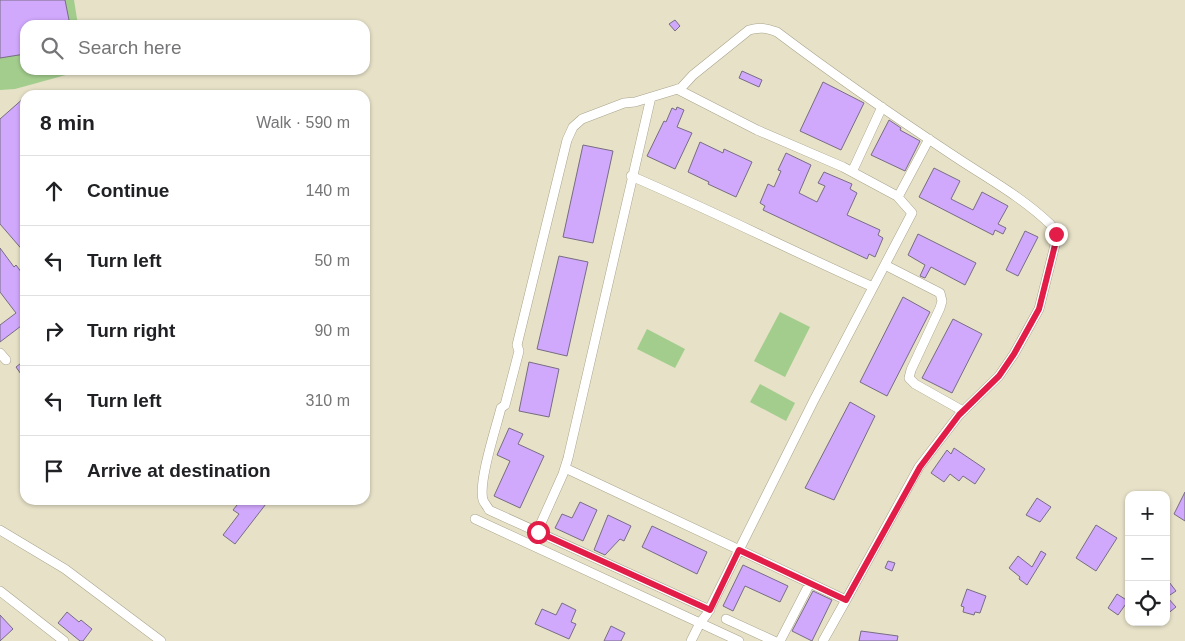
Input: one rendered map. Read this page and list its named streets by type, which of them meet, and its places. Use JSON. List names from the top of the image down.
{
  "page": {
    "search": "Search here",
    "heading": ["8 min", "Walk · 590 m"],
    "list": [
      ["Continue", "140 m"],
      ["Turn left", "50 m"],
      ["Turn right", "90 m"],
      ["Turn left", "310 m"],
      "Arrive at destination"
    ],
    "map_buttons": ["+", "−"]
  }
}
